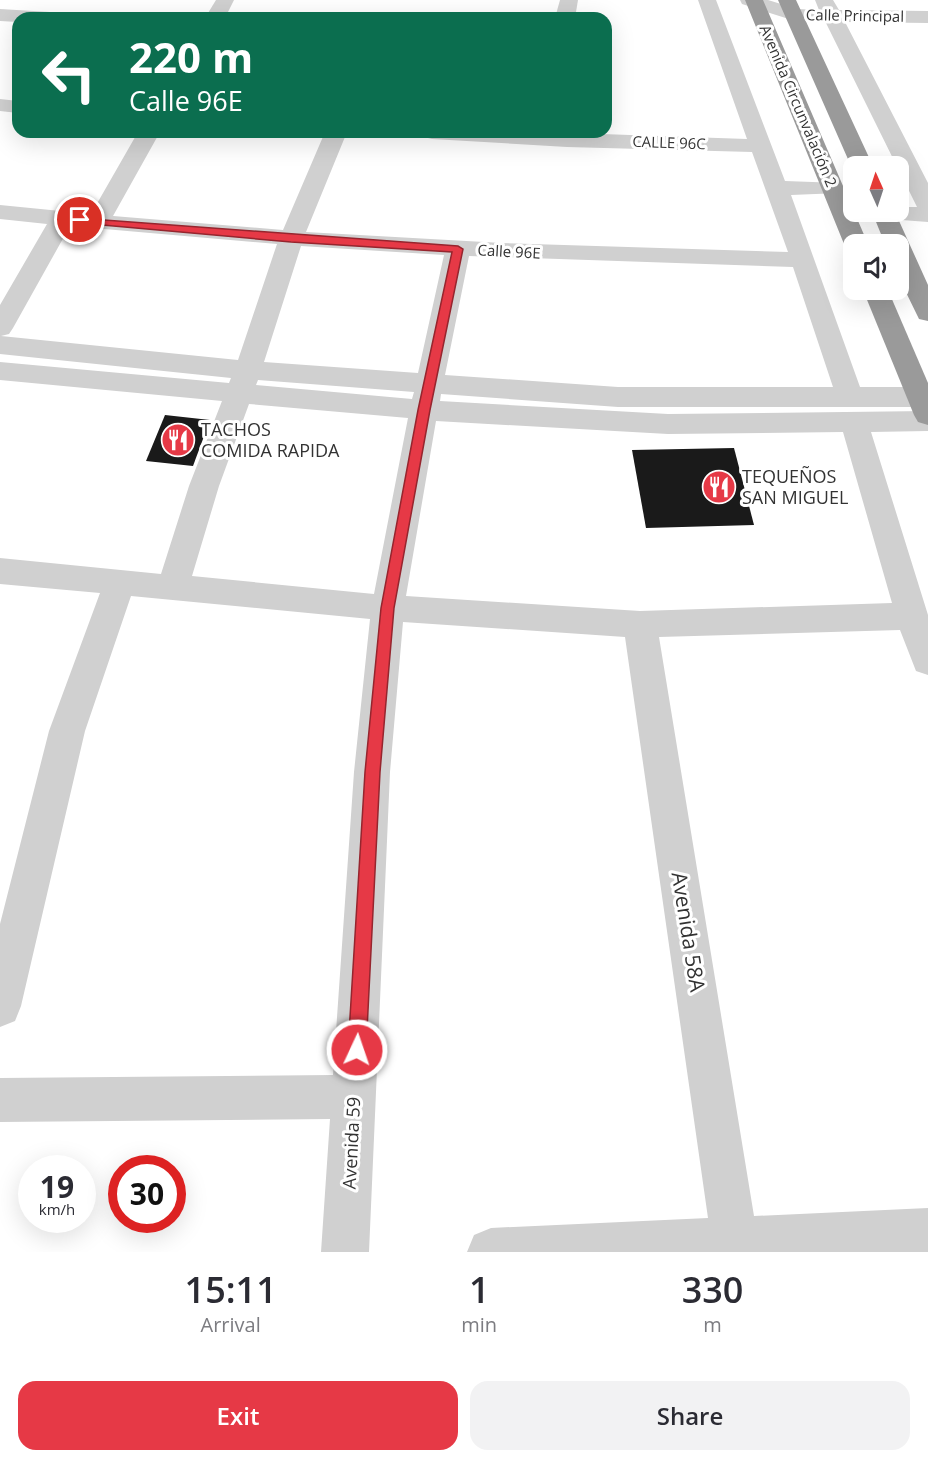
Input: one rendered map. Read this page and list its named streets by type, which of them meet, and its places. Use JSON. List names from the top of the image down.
{
  "streets": {
    "highway": ["Avenida Circunvalación 2"],
    "street": [
      "Calle Principal",
      "CALLE 96C",
      "Calle 96E",
      "Avenida 58A",
      "Avenida 59"
    ]
  },
  "crossings": [
    ["Calle Principal", "Avenida Circunvalación 2"],
    ["Calle 96E", "Avenida 59"]
  ],
  "places": {
    "restaurant": ["TACHOS COMIDA RAPIDA", "TEQUEÑOS SAN MIGUEL"]
  },
  "north": "top",
  "page": {
    "turn": ["220 m", "Calle 96E"],
    "speed": "19 km/h",
    "limit": "30",
    "eta": [
      "15:11",
      "Arrival",
      "1",
      "min",
      "330",
      "m"
    ],
    "buttons": ["Exit", "Share"]
  }
}
